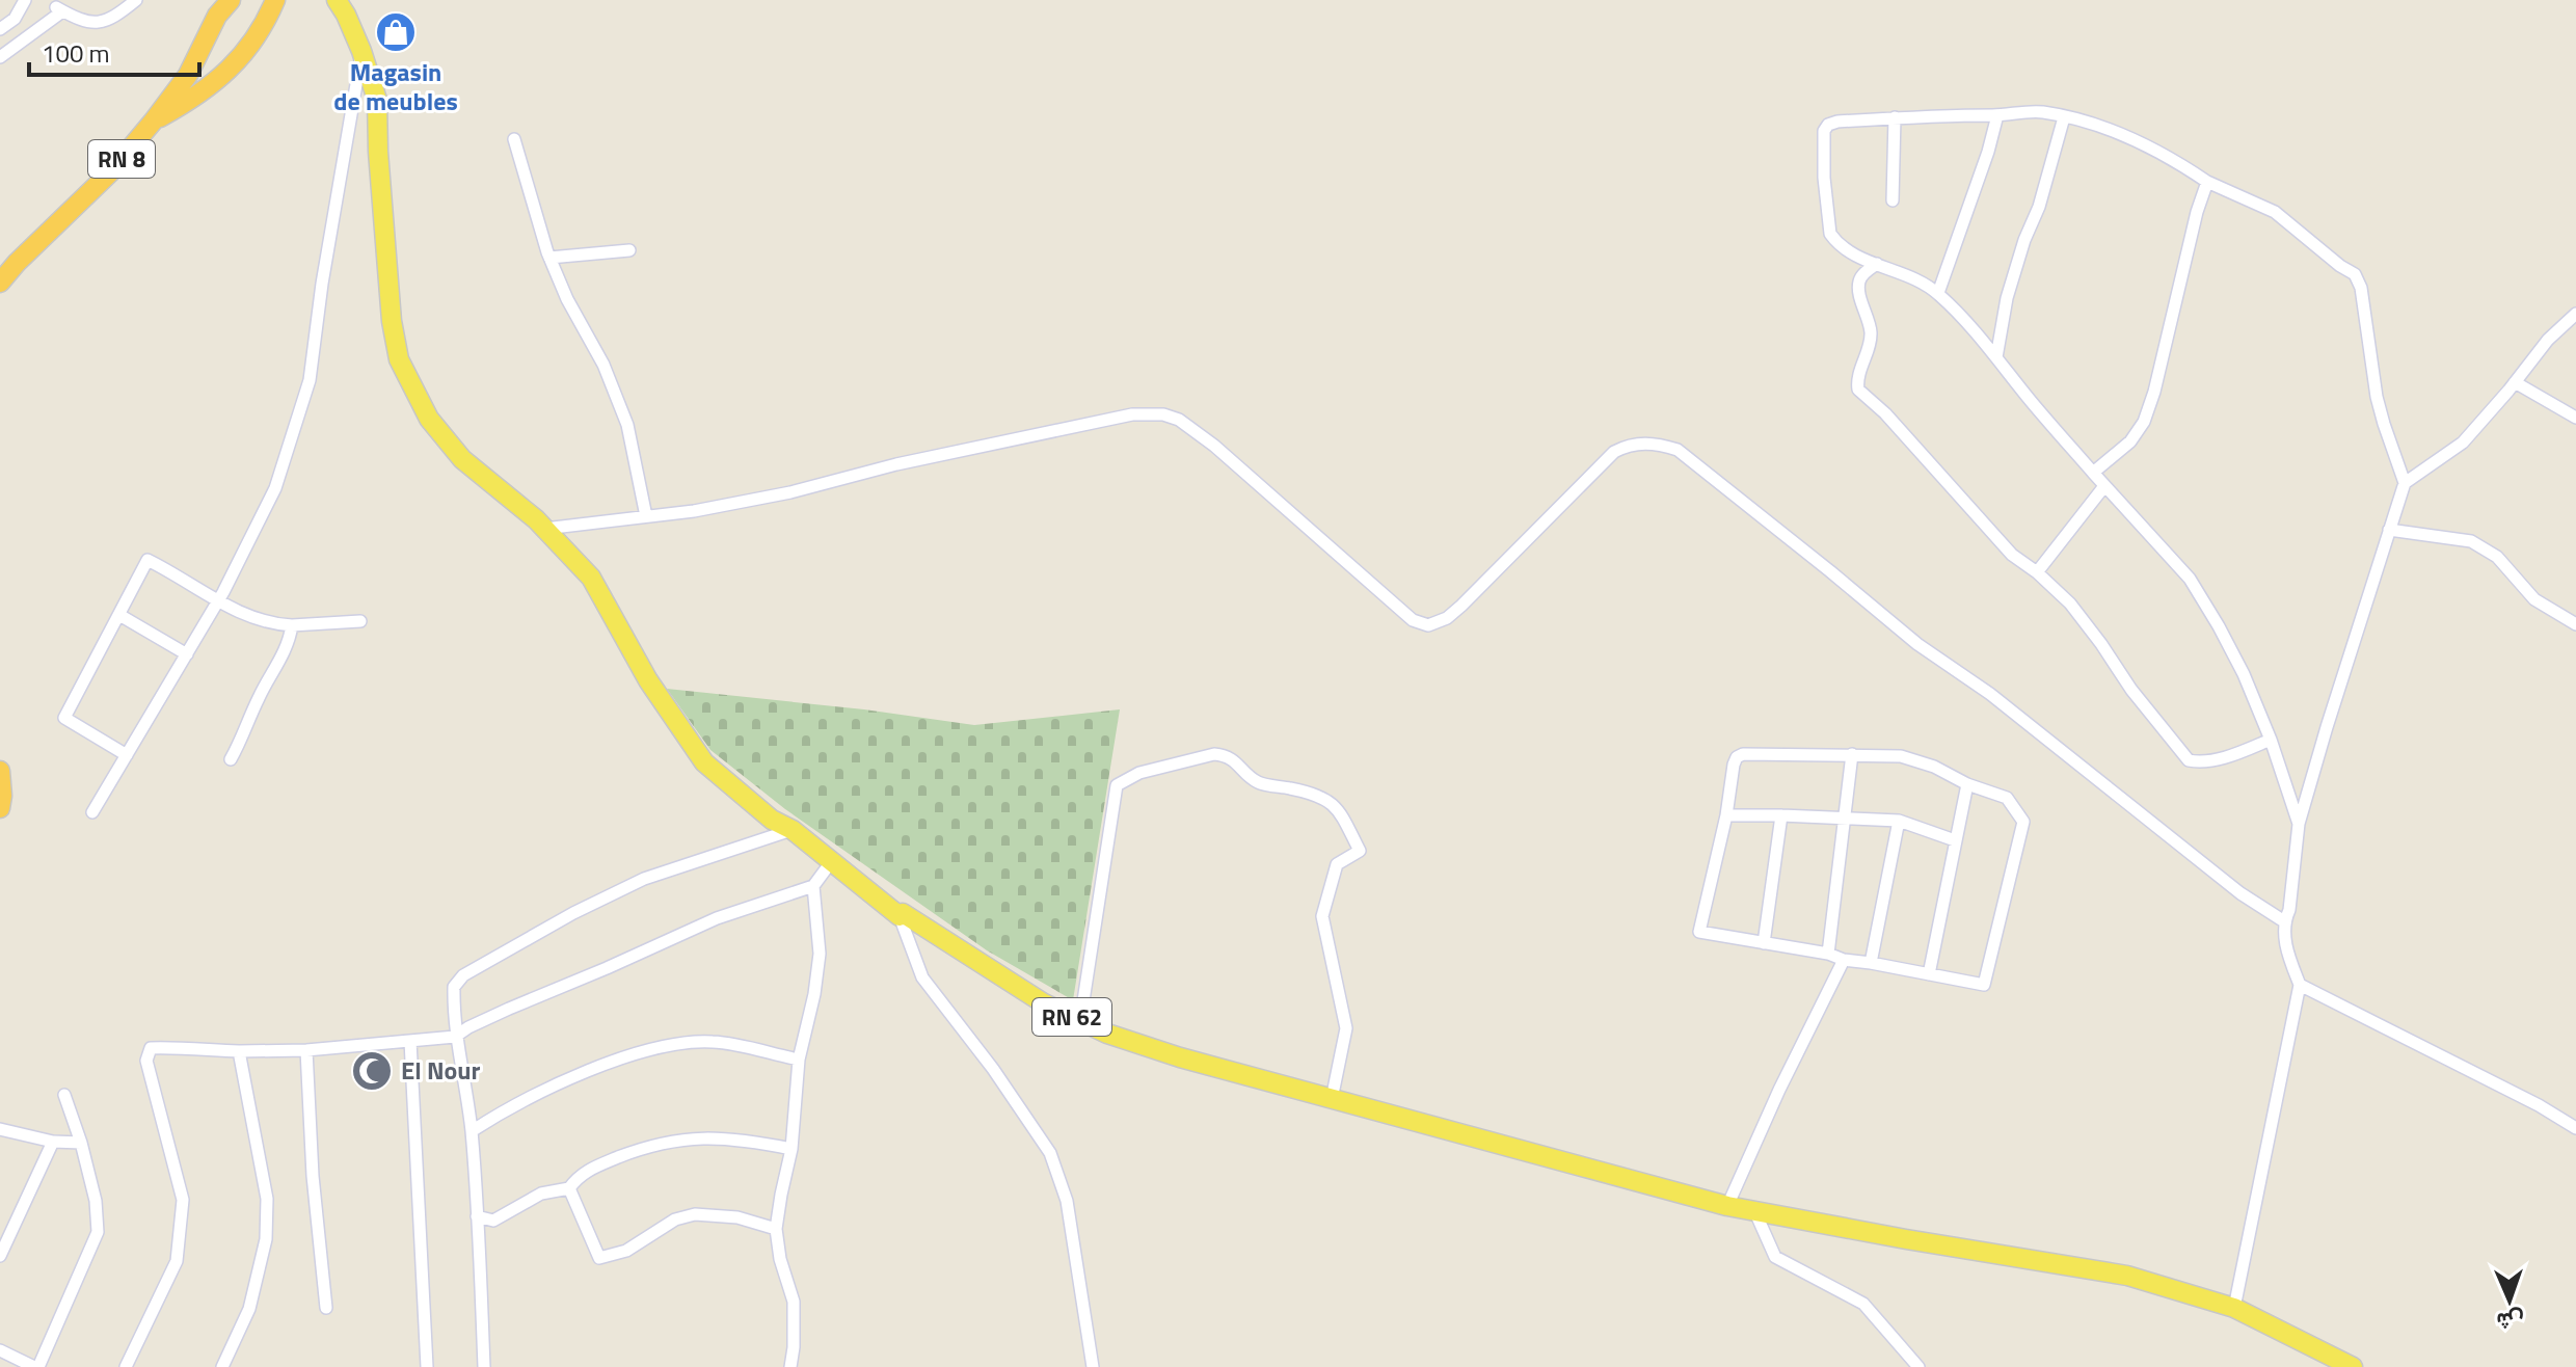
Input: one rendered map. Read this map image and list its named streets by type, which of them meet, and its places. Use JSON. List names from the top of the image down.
{
  "streets": {
    "highway": ["RN 8"],
    "main road": ["RN 62"]
  },
  "places": {
    "shop": ["Magasin de meubles"],
    "mosque": ["El Nour"]
  },
  "scale_bar": "100 m",
  "north": "bottom"
}
